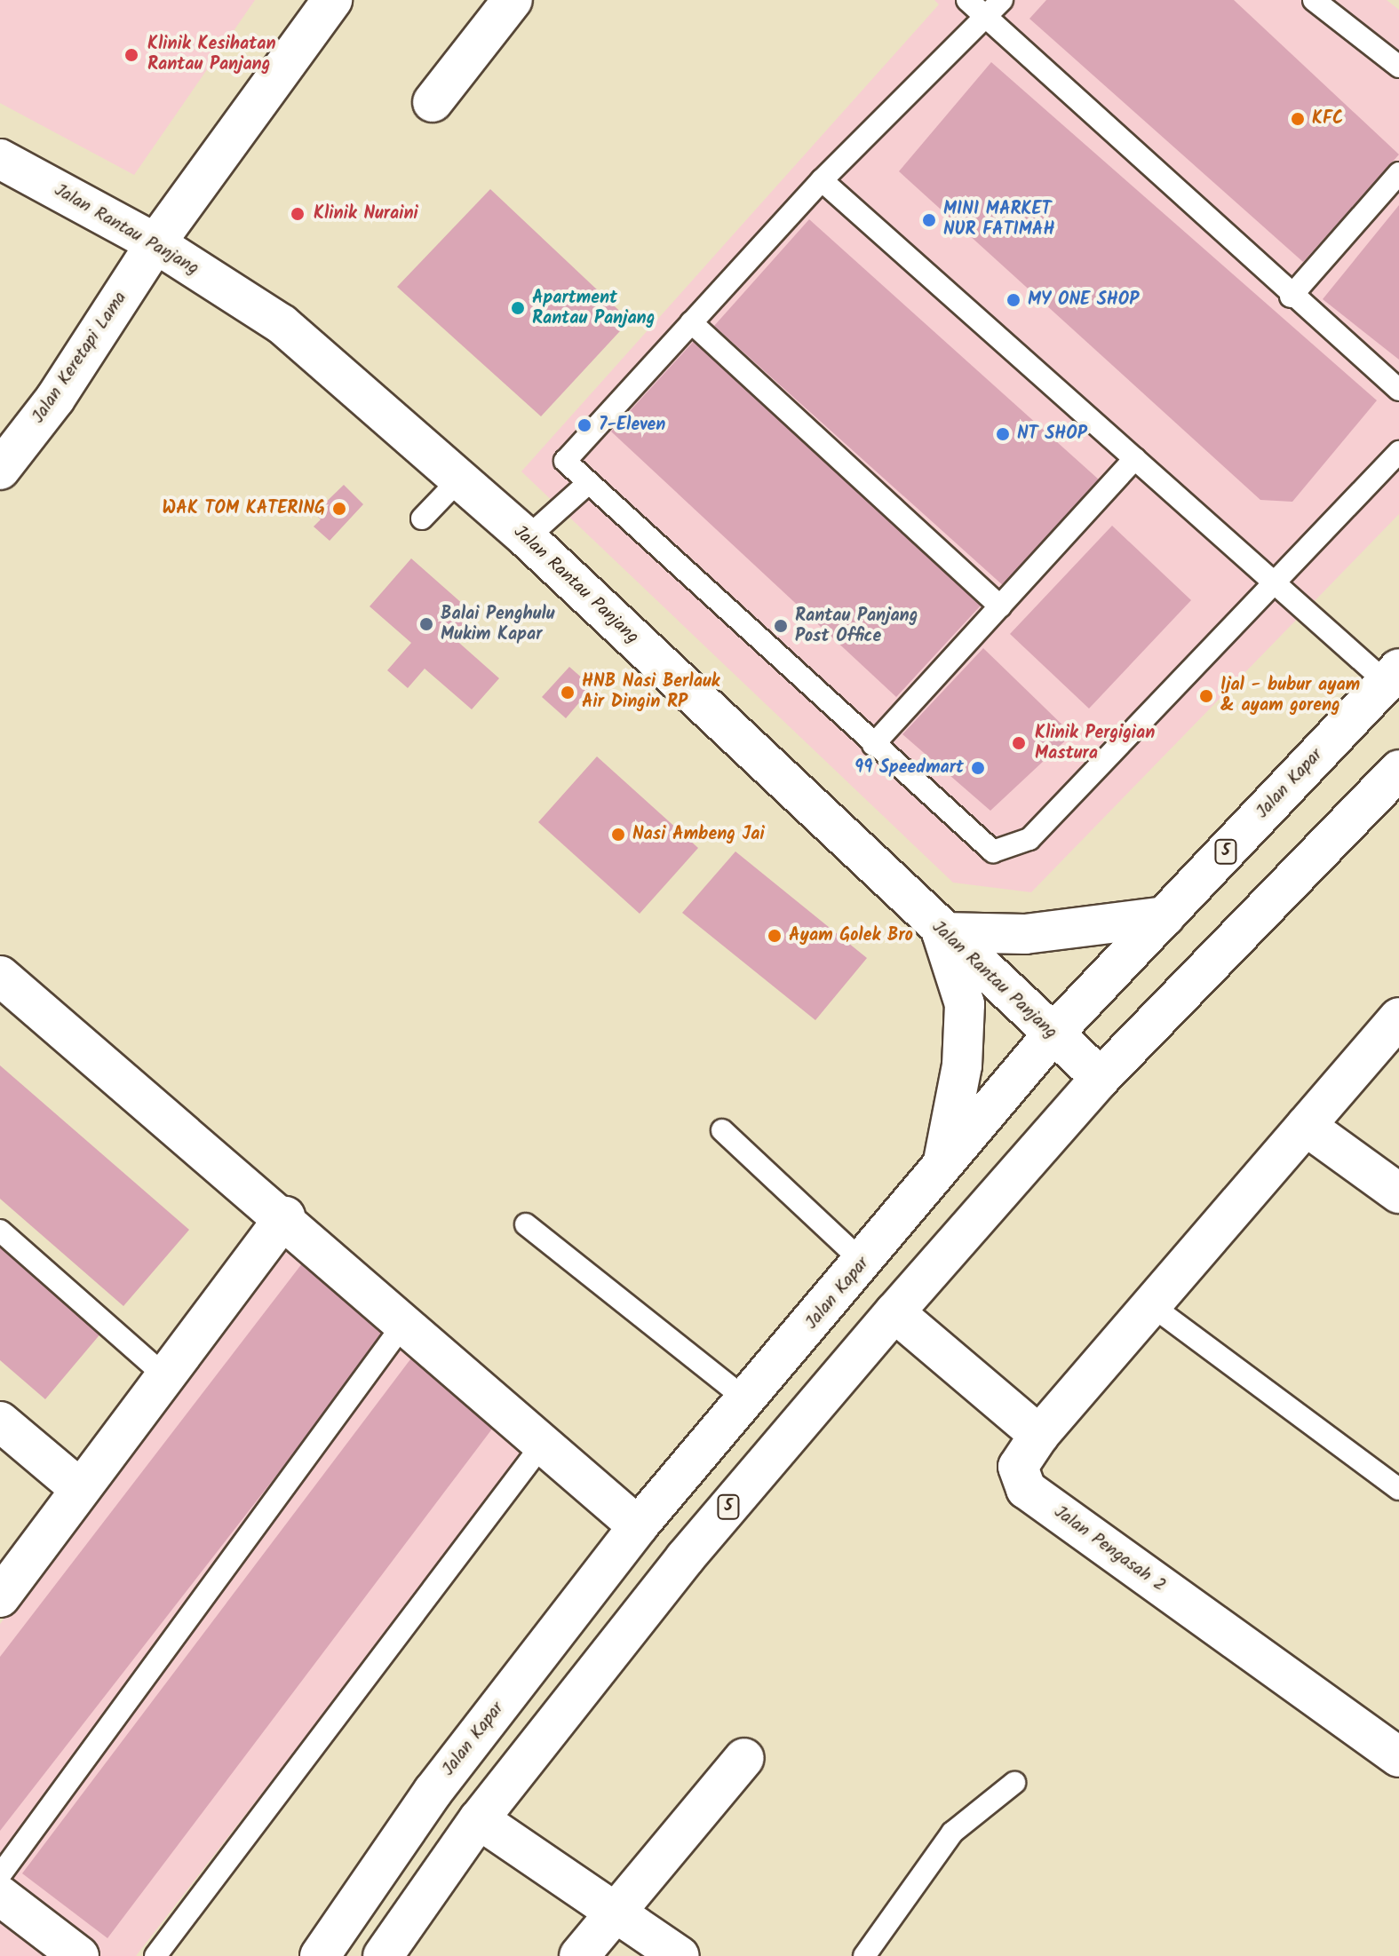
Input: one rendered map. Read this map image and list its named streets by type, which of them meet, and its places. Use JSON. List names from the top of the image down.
{
  "streets": {
    "main road": [
      "Jalan Rantau Panjang",
      "Jalan Keretapi Lama",
      "Jalan Kapar",
      "5",
      "Jalan Pengasah 2"
    ]
  },
  "crossings": [
    ["Jalan Rantau Panjang", "Jalan Keretapi Lama"],
    ["Jalan Rantau Panjang", "Jalan Kapar"],
    ["Jalan Rantau Panjang", "5"]
  ],
  "places": [
    "Klinik Kesihatan Rantau Panjang",
    "KFC",
    "Klinik Nuraini",
    "MINI MARKET NUR FATIMAH",
    "MY ONE SHOP",
    "Apartment Rantau Panjang",
    "7-Eleven",
    "NT SHOP",
    "WAK TOM KATERING",
    "Balai Penghulu Mukim Kapar",
    "Rantau Panjang Post Office",
    "HNB Nasi Berlauk Air Dingin RP",
    "Ijal - bubur ayam & ayam goreng",
    "Klinik Pergigian Mastura",
    "99 Speedmart",
    "Nasi Ambeng Jai",
    "Ayam Golek Bro"
  ]
}
